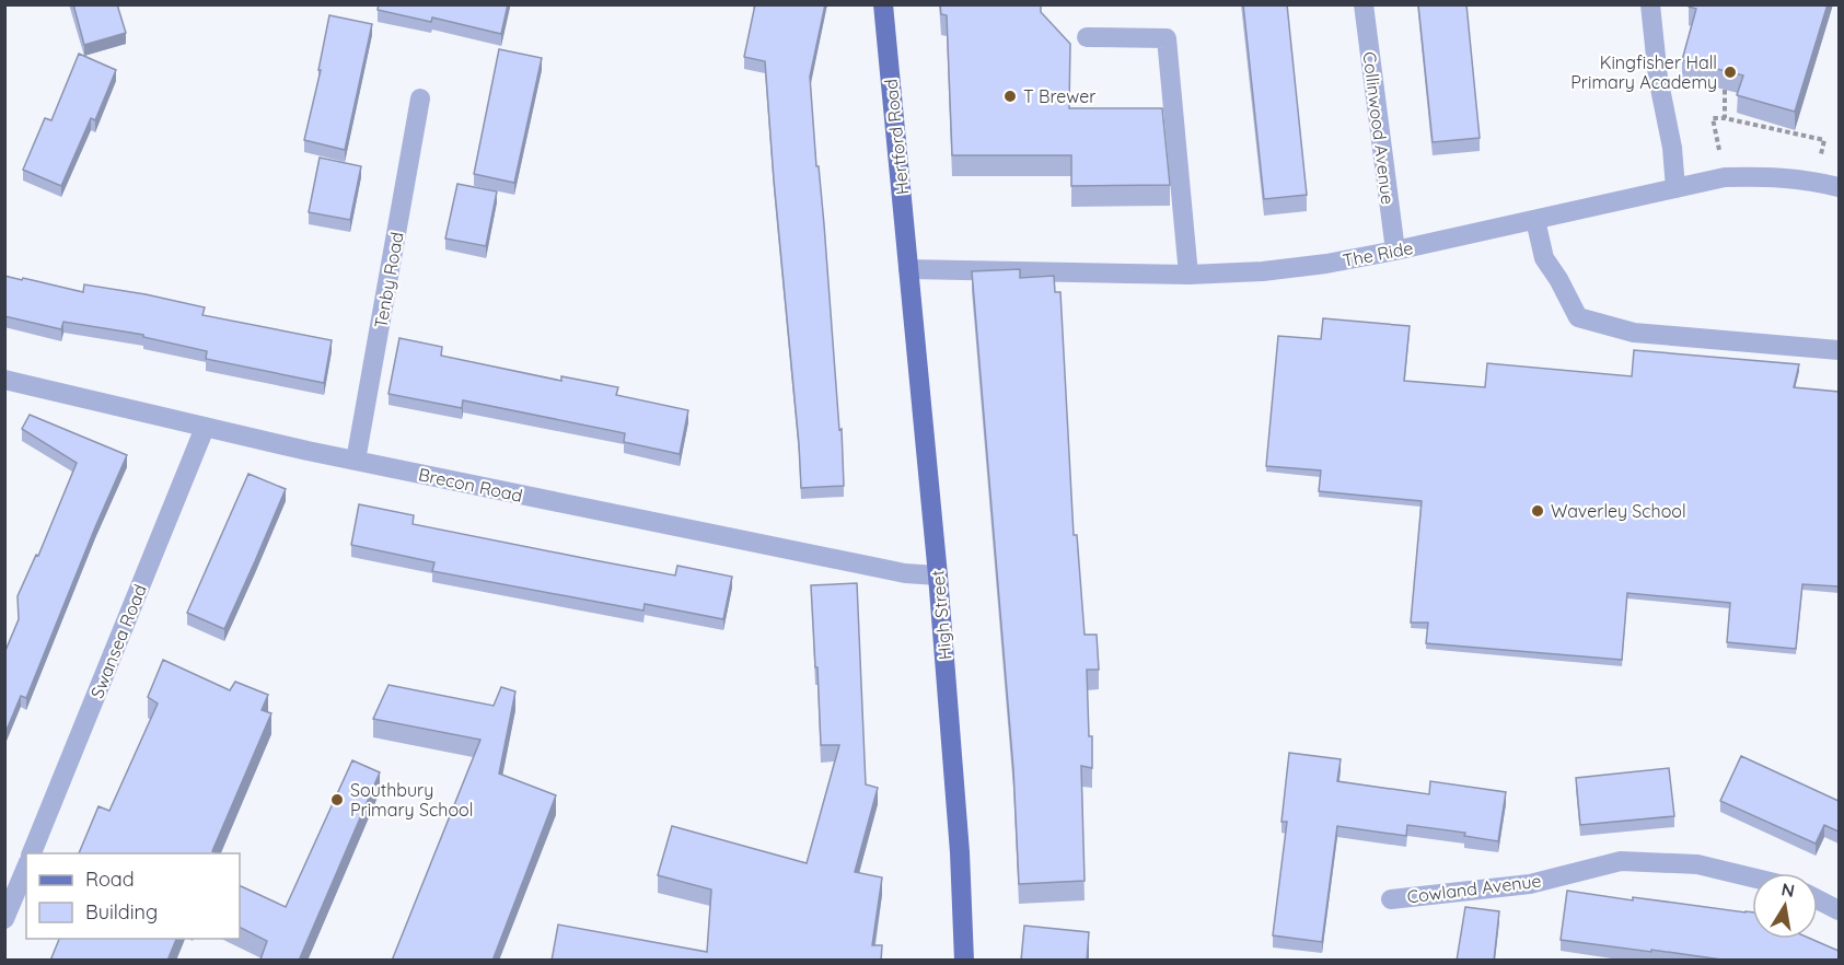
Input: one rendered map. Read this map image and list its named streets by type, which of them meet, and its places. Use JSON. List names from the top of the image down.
{
  "streets": {
    "main road": ["Hertford Road", "High Street"],
    "street": [
      "Collinwood Avenue",
      "The Ride",
      "Tenby Road",
      "Brecon Road",
      "Swansea Road",
      "Cowland Avenue"
    ]
  },
  "crossings": [
    ["Collinwood Avenue", "The Ride"],
    ["Hertford Road", "The Ride"],
    ["Hertford Road", "High Street"],
    ["The Ride", "High Street"],
    ["Tenby Road", "Brecon Road"],
    ["Brecon Road", "High Street"],
    ["Brecon Road", "Swansea Road"]
  ],
  "places": [
    "Kingfisher Hall Primary Academy",
    "T Brewer",
    "Waverley School",
    "Southbury Primary School"
  ],
  "legend": ["Road", "Building"],
  "north": "top"
}
